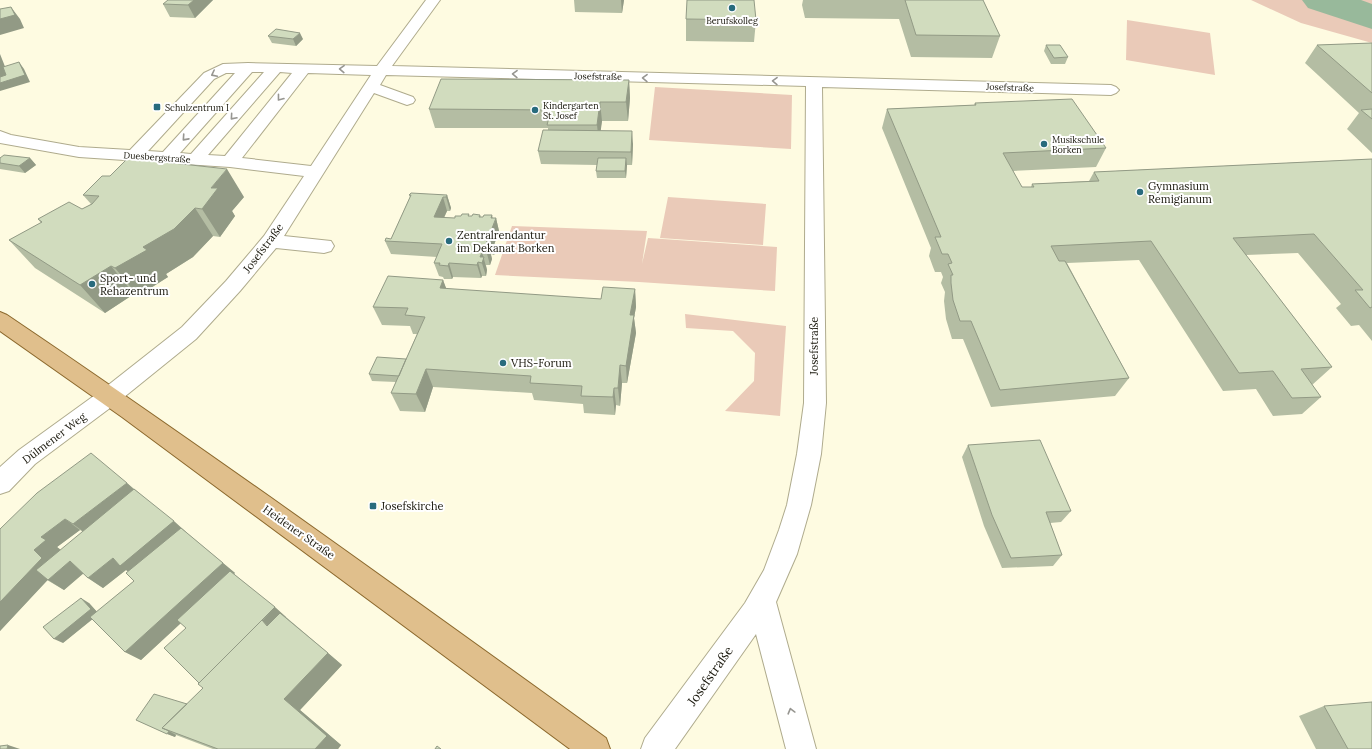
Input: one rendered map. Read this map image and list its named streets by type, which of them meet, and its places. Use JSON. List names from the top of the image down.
{
  "streets": {
    "main road": ["Heidener Straße"],
    "street": ["Josefstraße", "Duesbergstraße", "Dülmener Weg"]
  },
  "crossings": [
    ["Josefstraße", "Duesbergstraße"],
    ["Josefstraße", "Dülmener Weg"],
    ["Josefstraße", "Heidener Straße"],
    ["Dülmener Weg", "Heidener Straße"]
  ],
  "places": {
    "other": [
      "Berufskolleg",
      "Kindergarten St. Josef",
      "Musikschule Borken",
      "Gymnasium Remigianum",
      "Zentralrendantur im Dekanat Borken",
      "Sport- und Rehazentrum",
      "VHS-Forum"
    ],
    "transit": ["Schulzentrum I", "Josefskirche"]
  }
}
